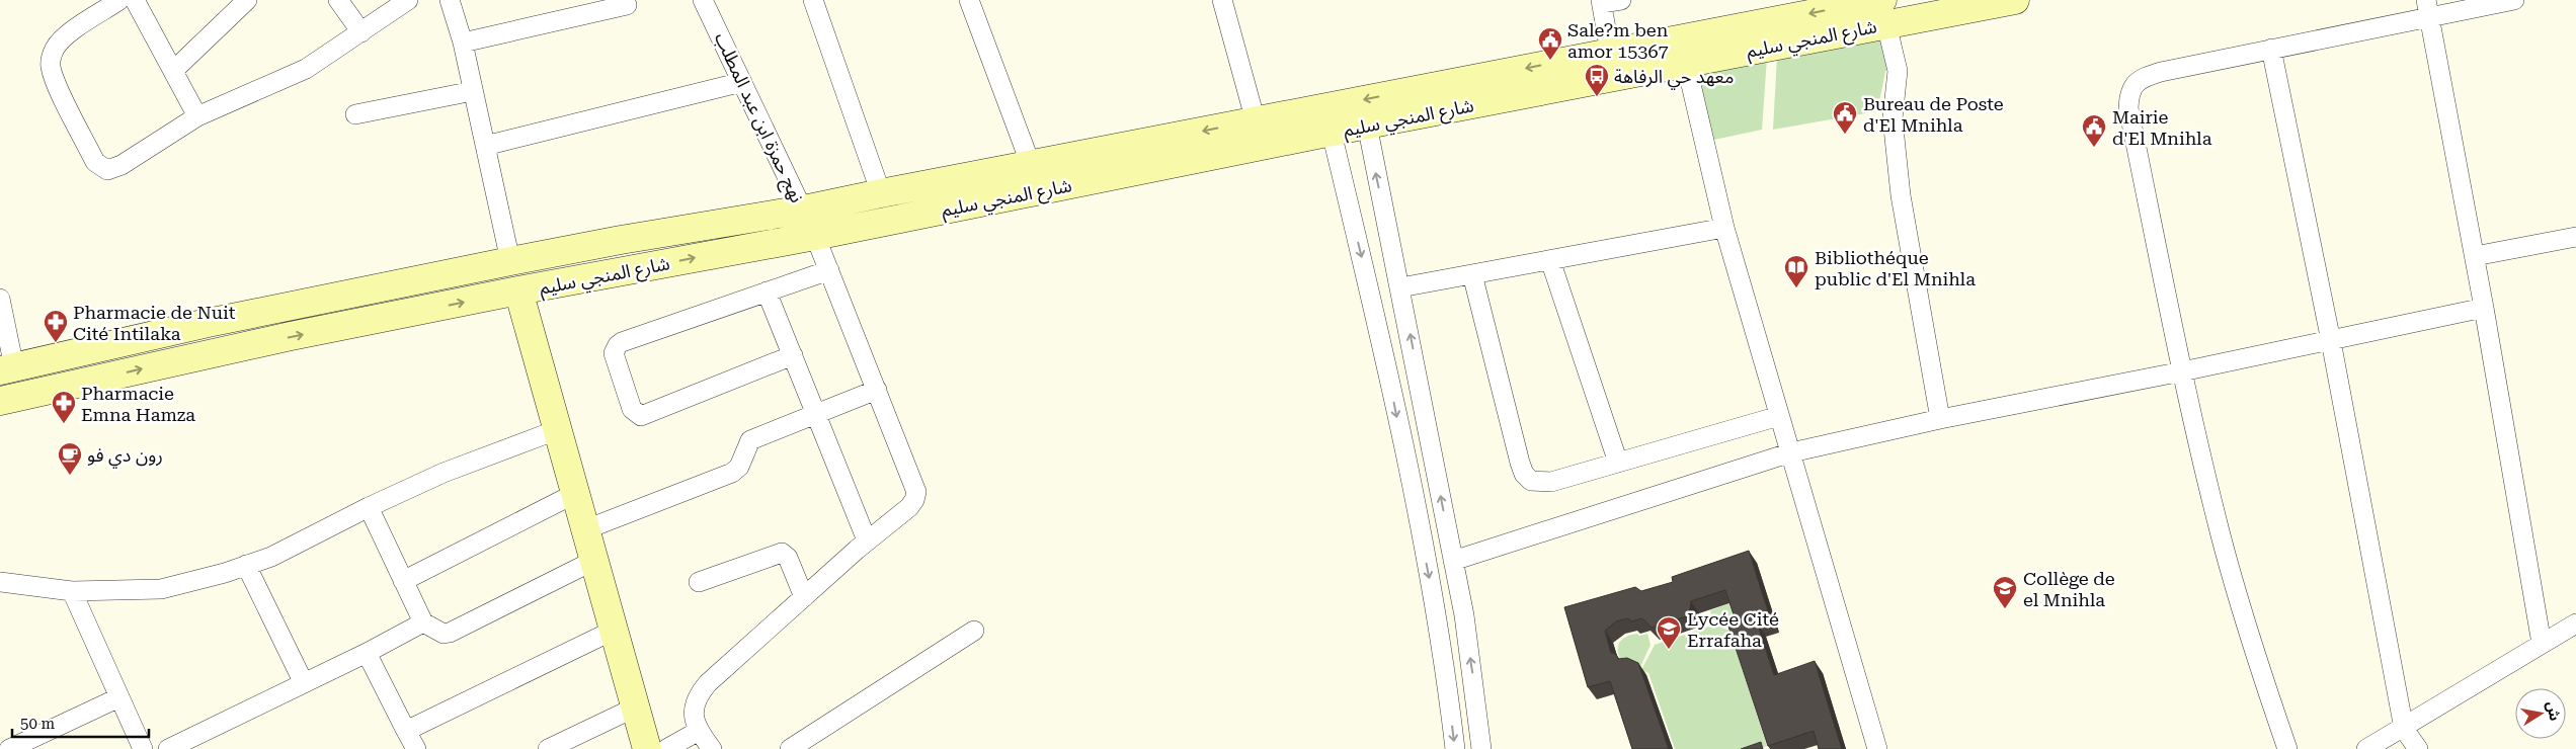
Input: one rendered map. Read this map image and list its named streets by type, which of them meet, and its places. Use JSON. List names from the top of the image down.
{
  "streets": {
    "main road": ["شارع المنجي سليم"],
    "street": ["نهج حمزة ابن عبد المطلب"]
  },
  "crossings": [
    ["شارع المنجي سليم", "نهج حمزة ابن عبد المطلب"]
  ],
  "places": {
    "public building": ["Sale?m ben amor 15367", "Bureau de Poste d'El Mnihla", "Mairie d'El Mnihla"],
    "bus stop": ["معهد حي الرفاهة"],
    "library": ["Bibliothéque public d'El Mnihla"],
    "pharmacy": ["Pharmacie de Nuit Cité Intilaka", "Pharmacie Emna Hamza"],
    "cafe": ["رون دي فو"],
    "school or university": ["Collège de el Mnihla", "Lycée Cité Errafaha"]
  },
  "scale_bar": "50 m",
  "north": "right"
}
